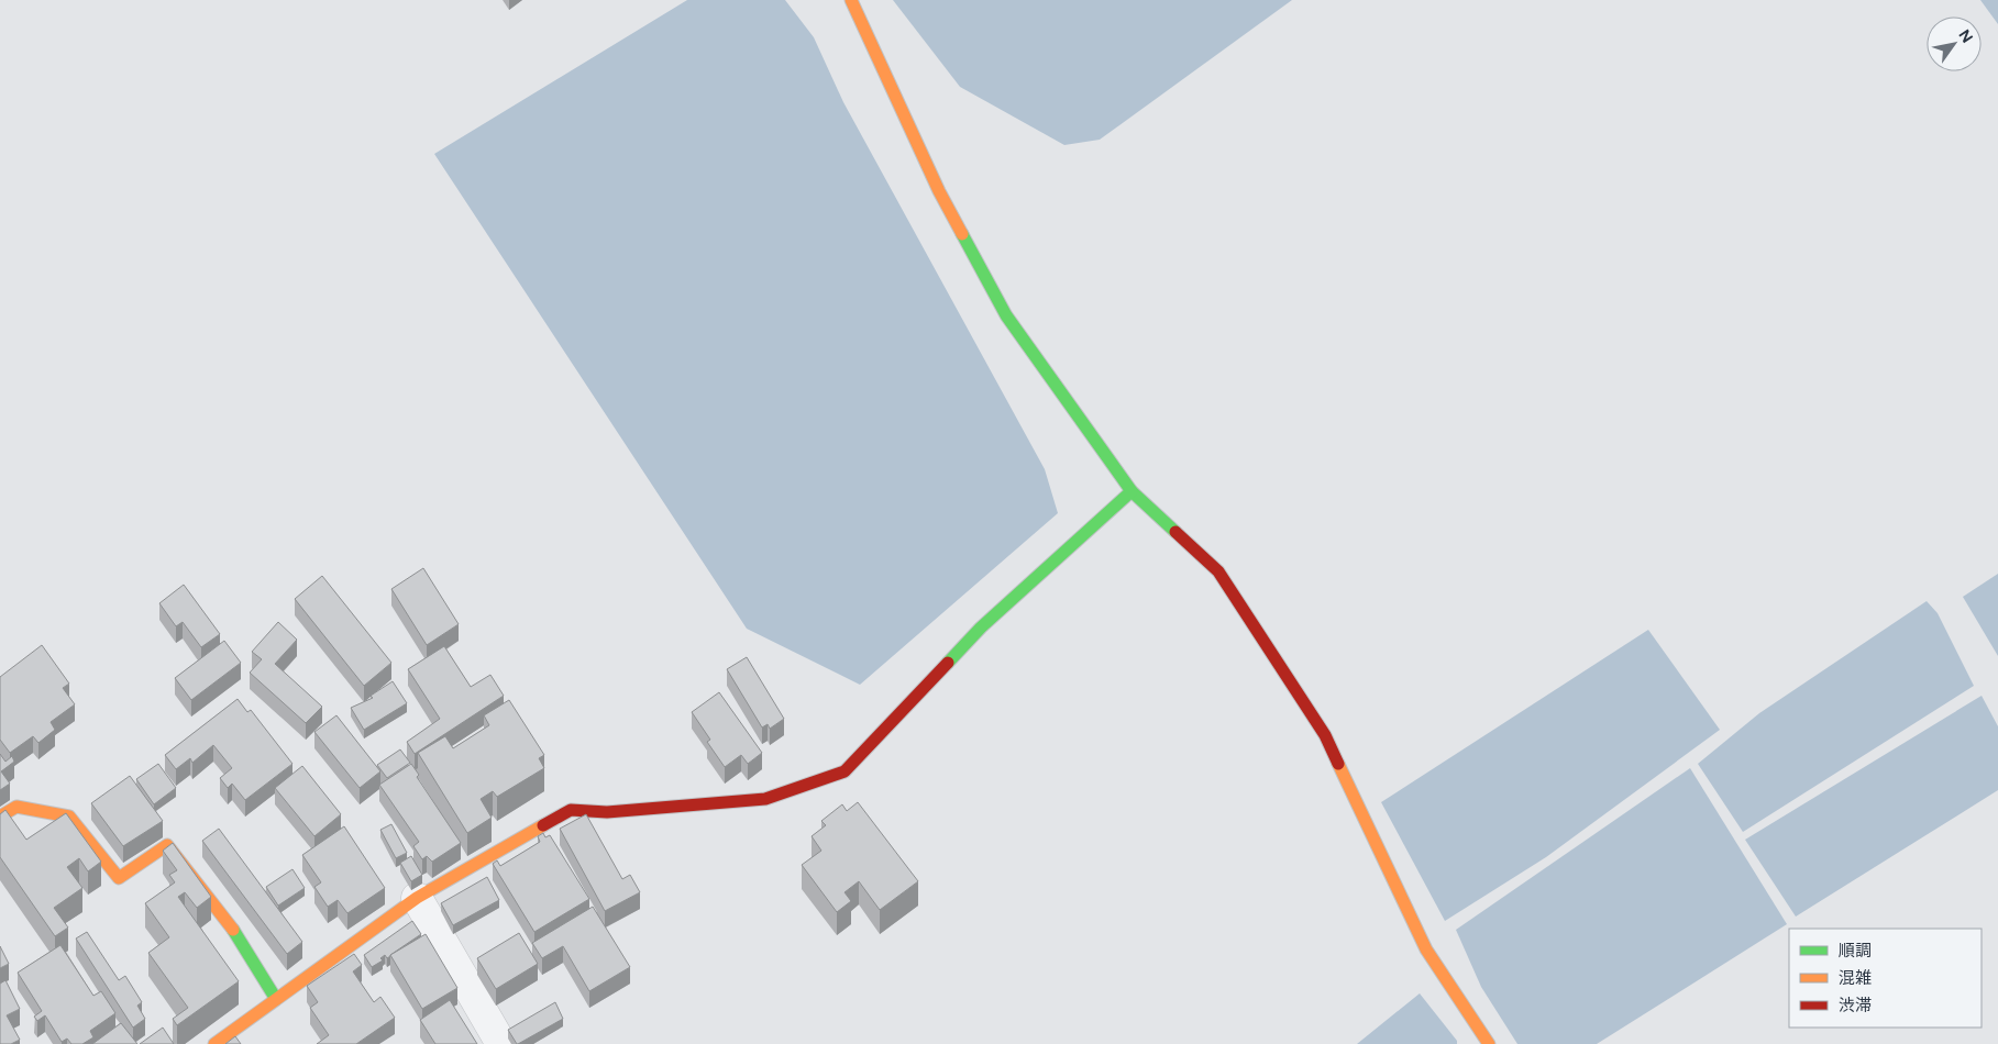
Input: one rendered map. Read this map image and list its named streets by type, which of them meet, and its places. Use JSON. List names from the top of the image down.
{
  "legend": ["順調", "混雑", "渋滞"],
  "north": "top right"
}
